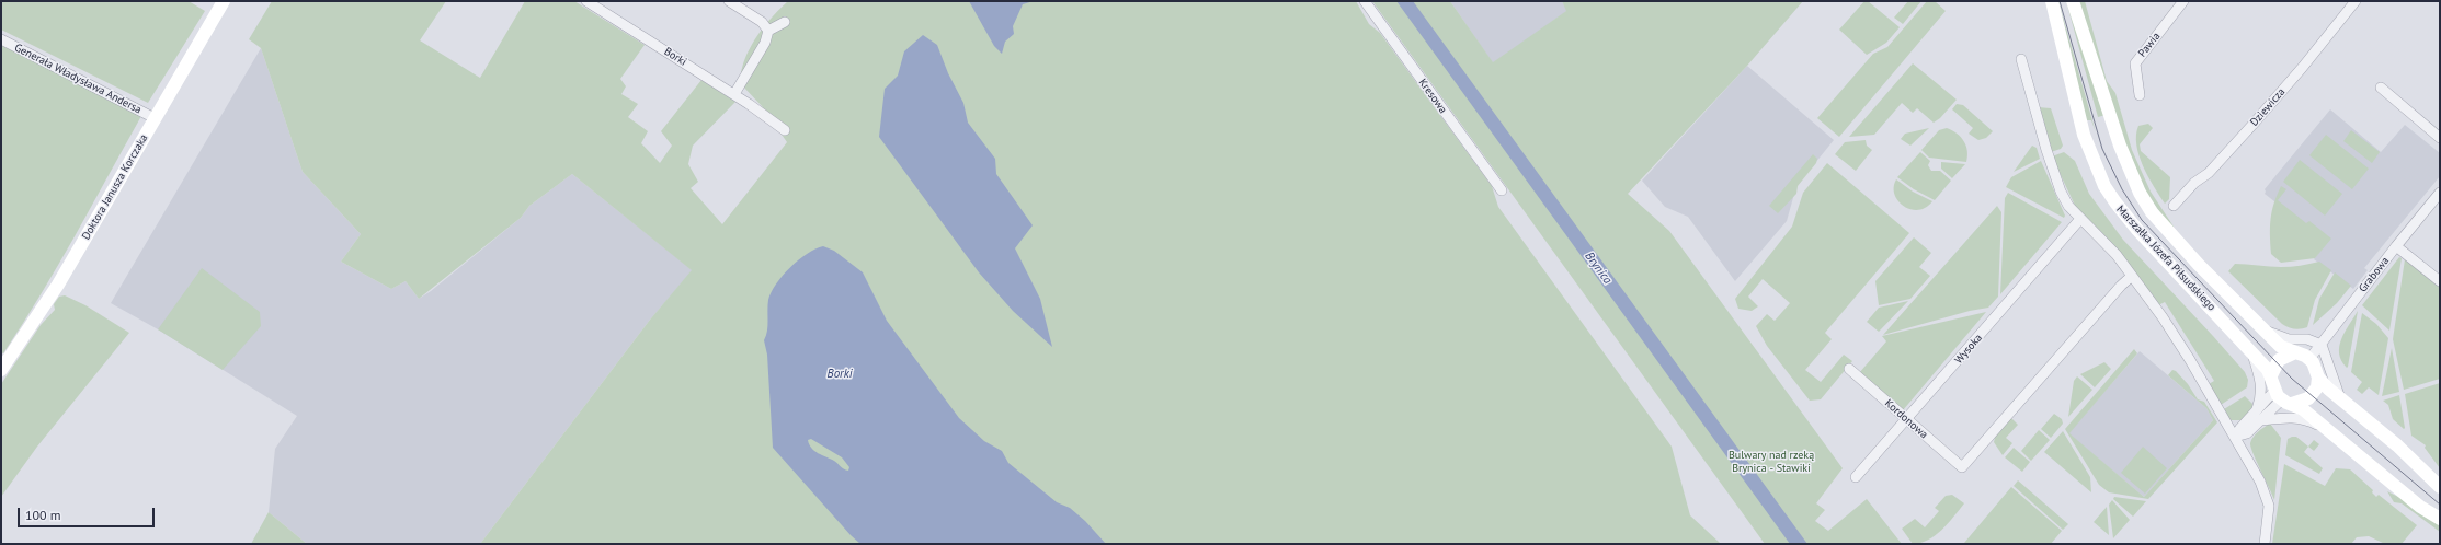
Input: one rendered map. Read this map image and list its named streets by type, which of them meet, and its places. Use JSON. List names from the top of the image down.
{
  "streets": {
    "main road": ["Doktora Janusza Korczaka", "Marszałka Józefa Piłsudskiego"],
    "street": [
      "Pawia",
      "Borki",
      "Generała Władysława Andersa",
      "Kresowa",
      "Dziewicza",
      "Grabowa",
      "Wysoka",
      "Kordonowa"
    ]
  },
  "crossings": [
    ["Generała Władysława Andersa", "Doktora Janusza Korczaka"],
    ["Marszałka Józefa Piłsudskiego", "Grabowa"],
    ["Wysoka", "Kordonowa"]
  ],
  "water": ["Brynica", "Borki"],
  "parks": ["Bulwary nad rzeką Brynica - Stawiki"],
  "scale_bar": "100 m"
}
